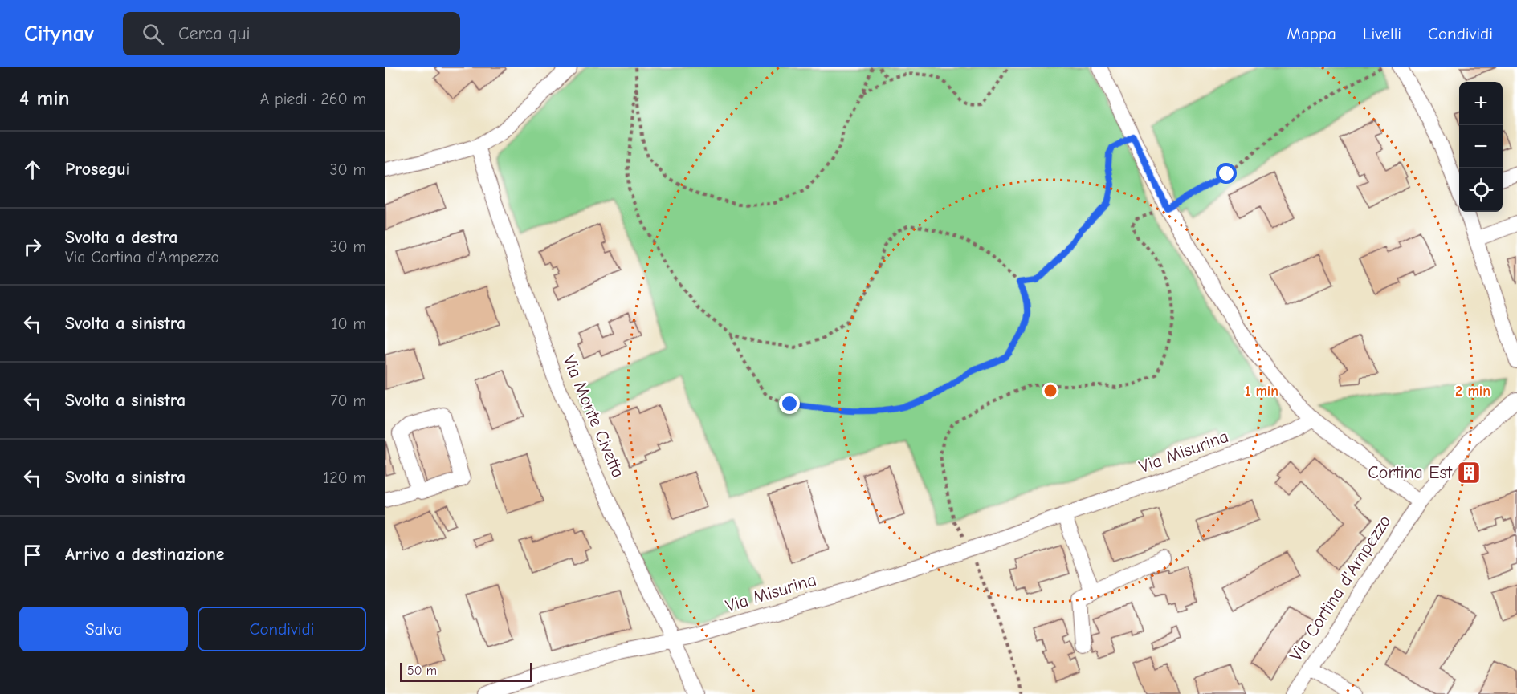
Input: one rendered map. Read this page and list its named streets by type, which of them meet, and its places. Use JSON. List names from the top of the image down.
{
  "streets": {
    "street": ["Via Monte Civetta", "Via Misurina", "Via Cortina d'Ampezzo"]
  },
  "crossings": [
    ["Via Monte Civetta", "Via Misurina"]
  ],
  "places": {
    "building": ["Cortina Est"]
  },
  "scale_bar": "50 m",
  "page": {
    "header": "Citynav",
    "search": "Cerca qui",
    "nav": ["Mappa", "Livelli", "Condividi"],
    "heading": ["4 min", "A piedi · 260 m"],
    "map_buttons": ["+", "−"],
    "list": [
      ["Prosegui", "30 m"],
      ["Svolta a destra", "Via Cortina d'Ampezzo", "30 m"],
      ["Svolta a sinistra", "10 m"],
      ["Svolta a sinistra", "70 m"],
      ["Svolta a sinistra", "120 m"],
      "Arrivo a destinazione"
    ],
    "buttons": ["Salva", "Condividi"],
    "scale": "50 m"
  },
  "rings": ["1 min", "2 min"]
}
